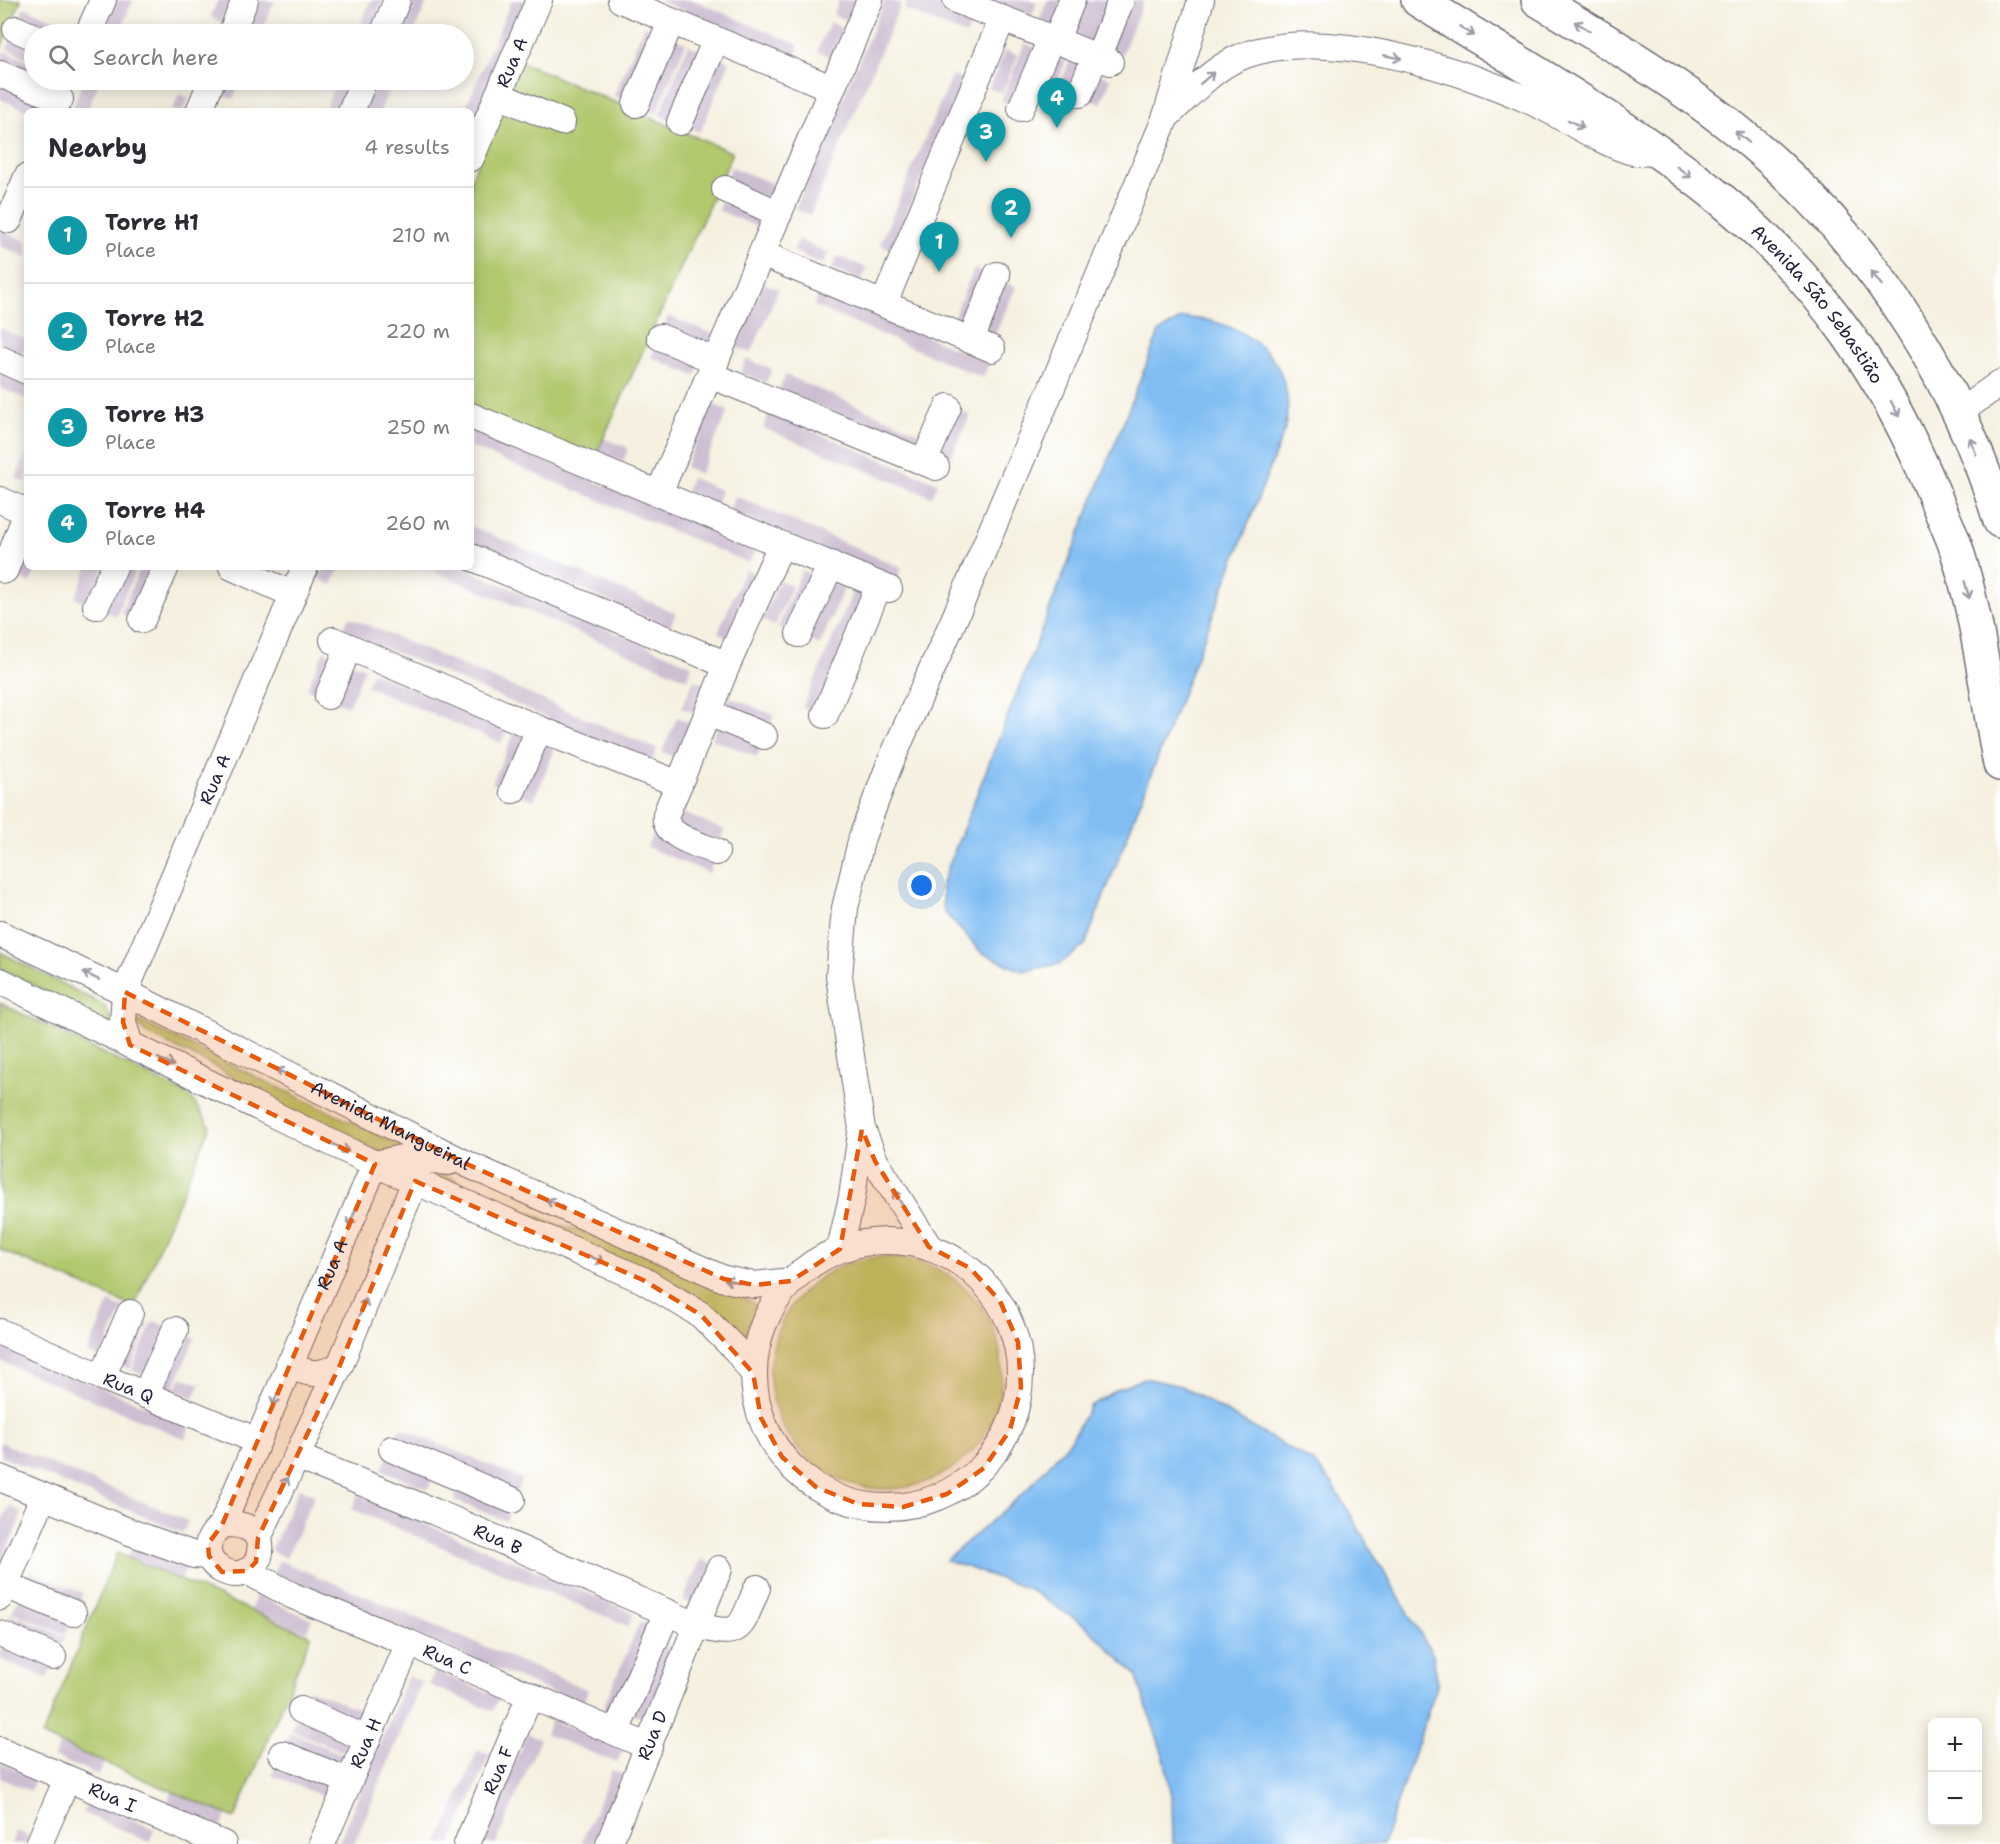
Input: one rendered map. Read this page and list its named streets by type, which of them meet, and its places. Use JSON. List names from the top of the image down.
{
  "streets": {
    "main road": ["Avenida São Sebastião"],
    "street": [
      "Rua A",
      "Avenida Mangueiral",
      "Rua Q",
      "Rua B",
      "Rua C",
      "Rua D",
      "Rua H",
      "Rua F",
      "Rua I"
    ]
  },
  "crossings": [
    ["Rua A", "Avenida Mangueiral"],
    ["Rua A", "Rua Q"],
    ["Rua A", "Rua C"],
    ["Rua B", "Rua D"],
    ["Rua C", "Rua D"],
    ["Rua C", "Rua H"],
    ["Rua C", "Rua F"]
  ],
  "page": {
    "search": "Search here",
    "pins": [
      "4",
      "3",
      "2",
      "1"
    ],
    "heading": ["Nearby", "4 results"],
    "list": [
      {
        "mark": "1",
        "name": "Torre H1",
        "note": "Place",
        "value": "210 m"
      },
      {
        "mark": "2",
        "name": "Torre H2",
        "note": "Place",
        "value": "220 m"
      },
      {
        "mark": "3",
        "name": "Torre H3",
        "note": "Place",
        "value": "250 m"
      },
      {
        "mark": "4",
        "name": "Torre H4",
        "note": "Place",
        "value": "260 m"
      }
    ],
    "map_buttons": ["+", "−"]
  }
}
